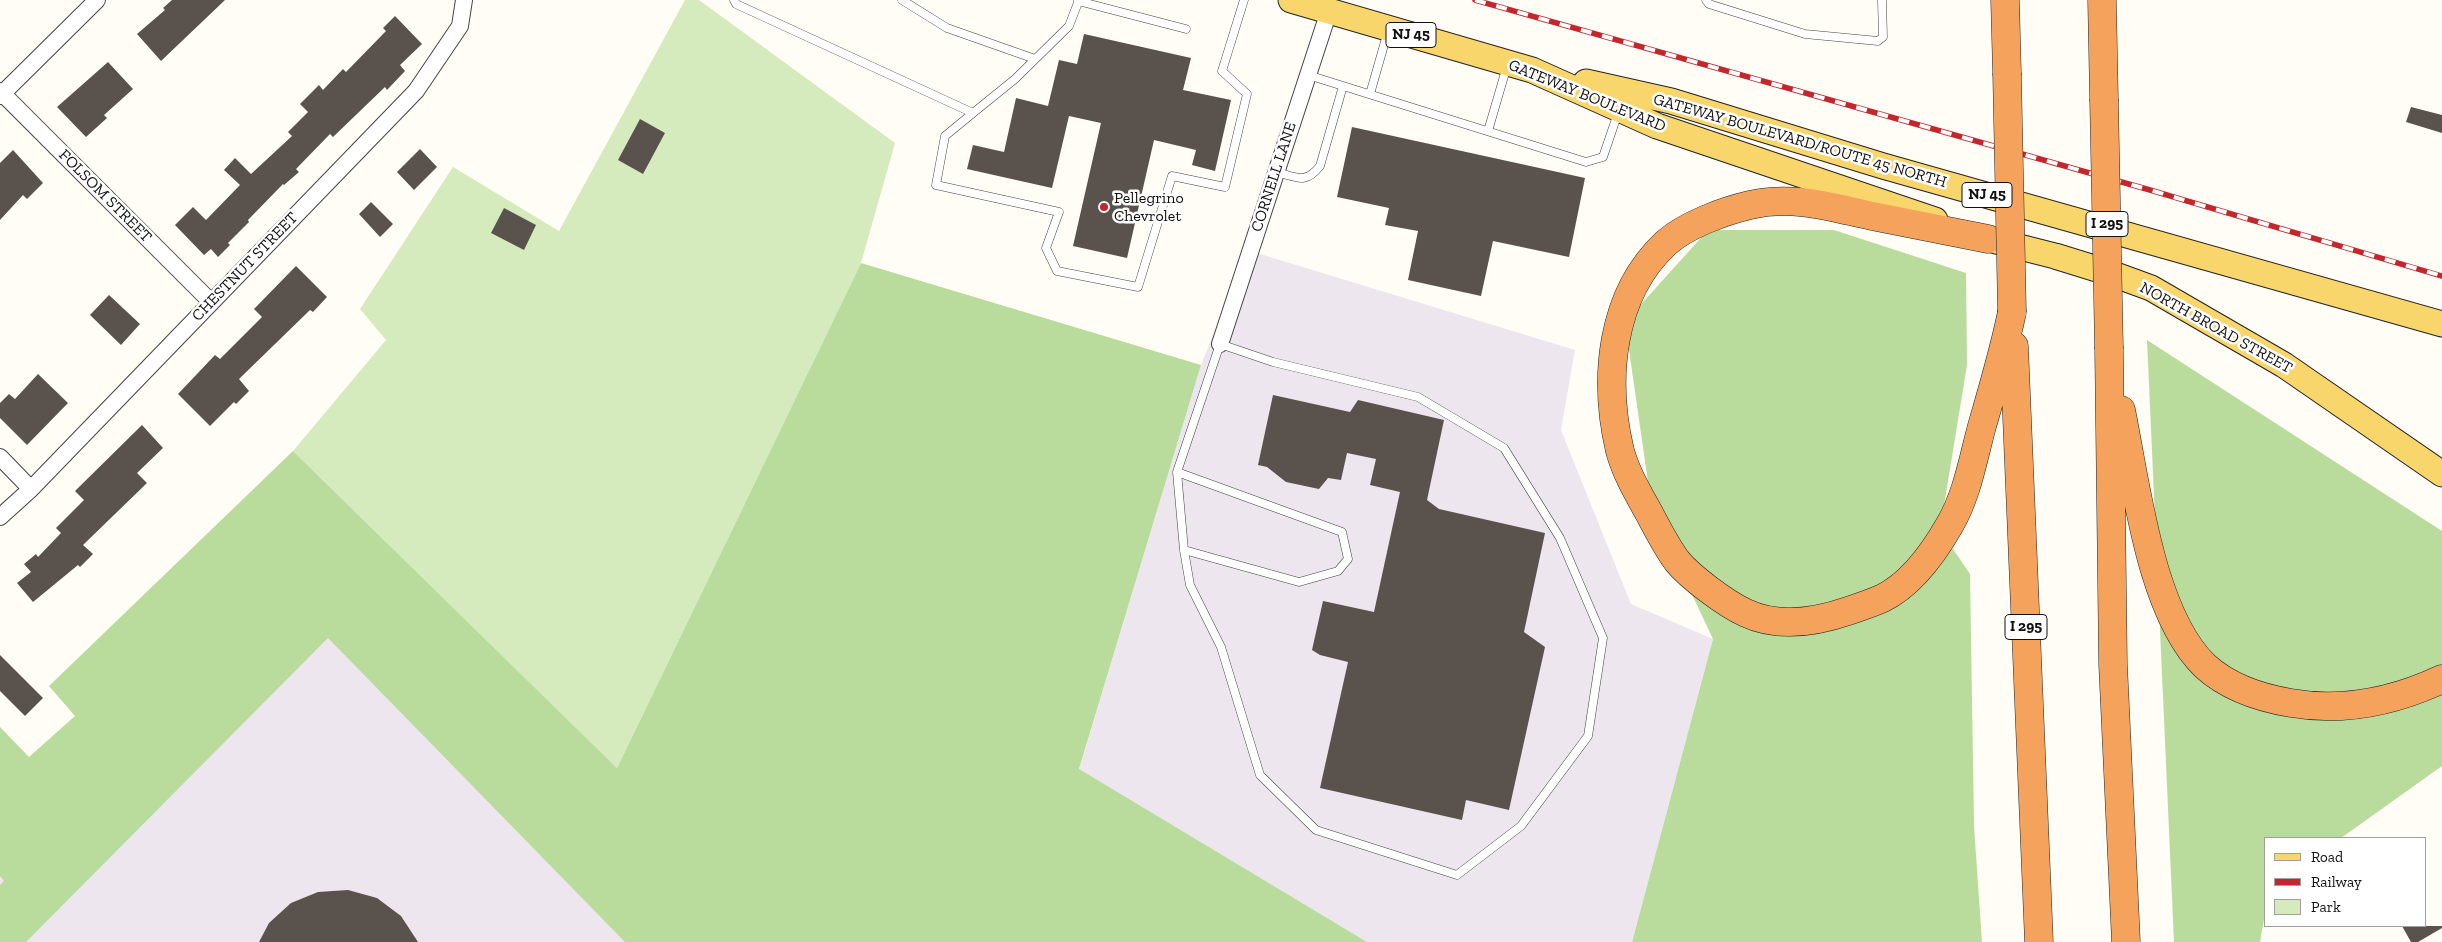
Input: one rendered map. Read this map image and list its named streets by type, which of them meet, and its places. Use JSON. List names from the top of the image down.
{
  "streets": {
    "highway": ["I 295"],
    "main road": [
      "NJ 45",
      "GATEWAY BOULEVARD",
      "GATEWAY BOULEVARD/ROUTE 45 NORTH",
      "NORTH BROAD STREET"
    ],
    "street": ["CORNELL LANE", "FOLSOM STREET", "CHESTNUT STREET"]
  },
  "crossings": [
    ["GATEWAY BOULEVARD", "GATEWAY BOULEVARD/ROUTE 45 NORTH"],
    ["GATEWAY BOULEVARD", "CORNELL LANE"],
    ["GATEWAY BOULEVARD", "NORTH BROAD STREET"],
    ["FOLSOM STREET", "CHESTNUT STREET"]
  ],
  "places": ["Pellegrino Chevrolet"],
  "legend": ["Road", "Railway", "Park"]
}
